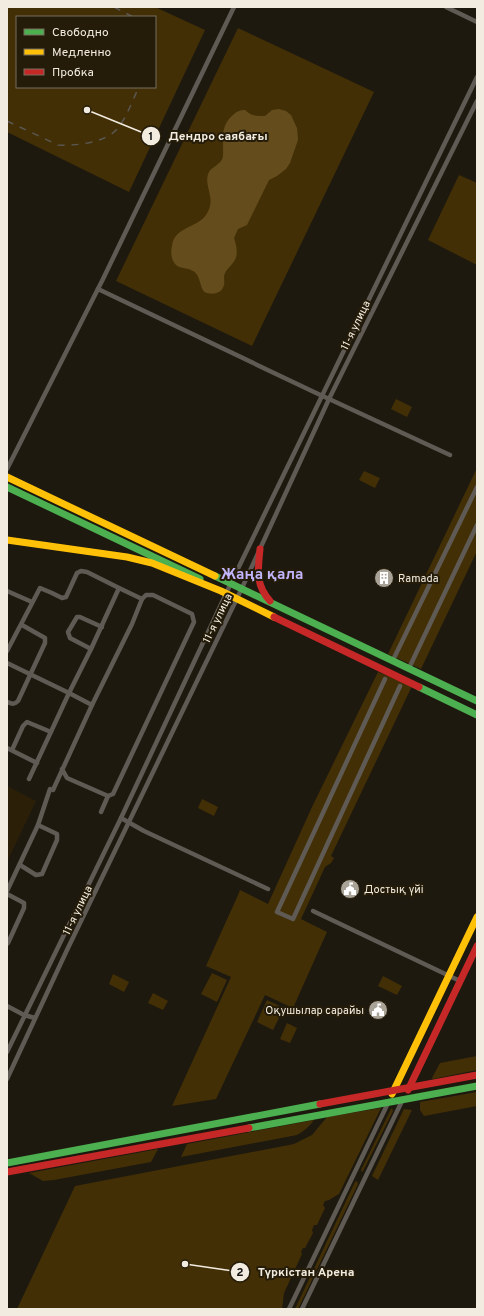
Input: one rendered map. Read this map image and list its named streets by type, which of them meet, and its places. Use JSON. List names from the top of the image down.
{
  "streets": {
    "street": ["11-я улица"]
  },
  "districts": ["Жаңа қала"],
  "places": {
    "other": ["Дендро саябағы", "Түркістан Арена"],
    "building": ["Ramada"],
    "public building": ["Достық үйі", "Оқушылар сарайы"]
  },
  "legend": ["Свободно", "Медленно", "Пробка"]
}
